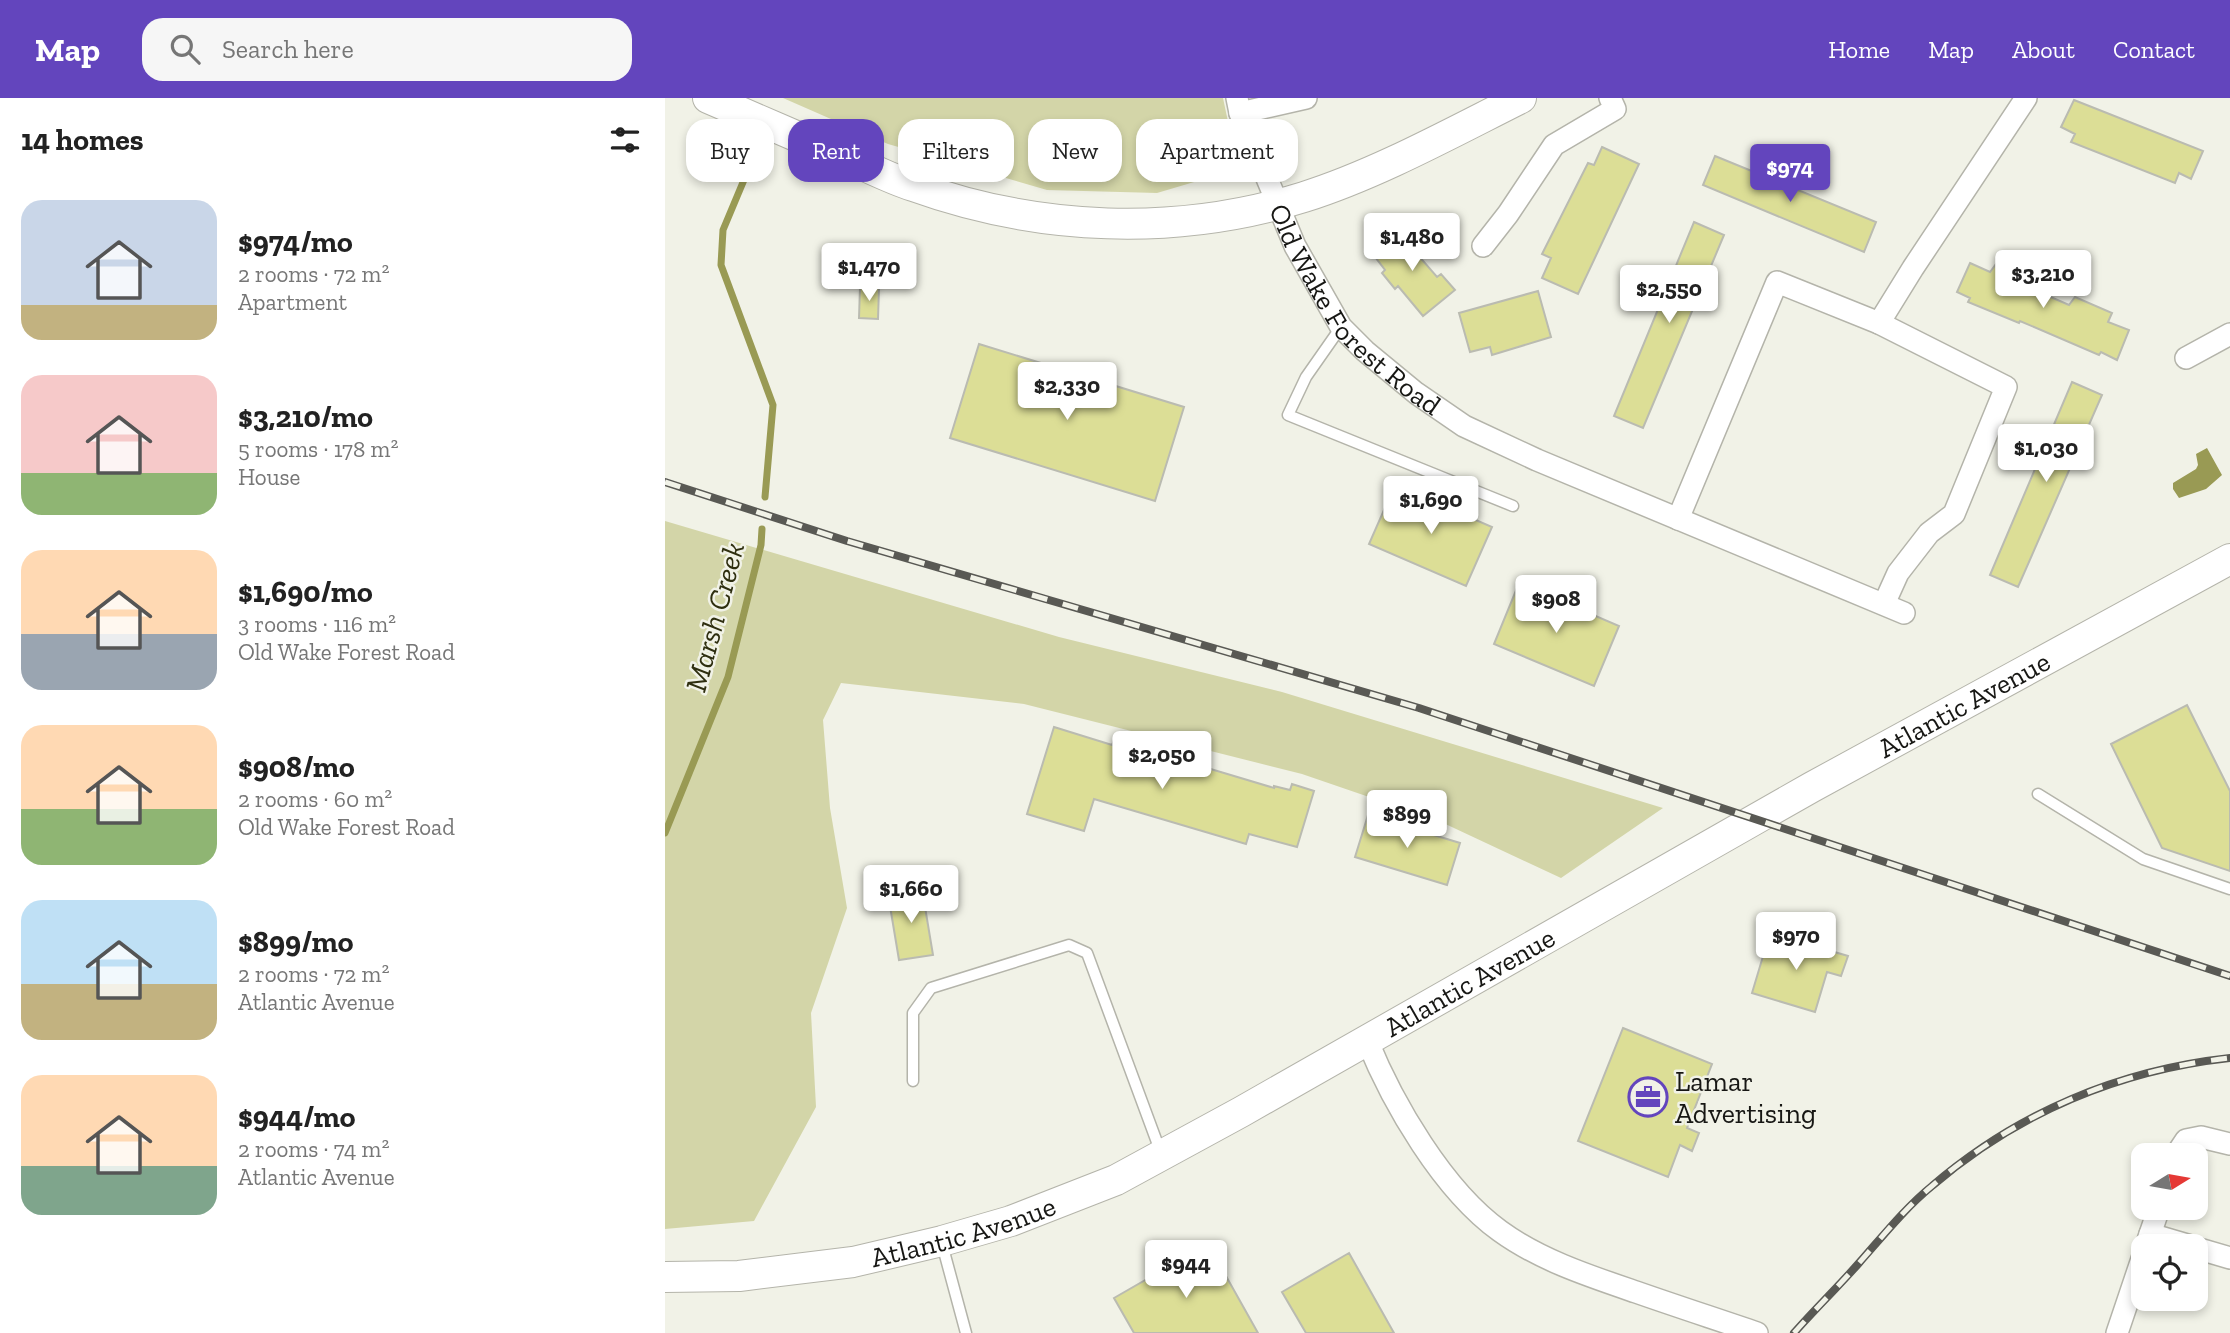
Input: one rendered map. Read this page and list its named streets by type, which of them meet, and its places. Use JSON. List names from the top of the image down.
{
  "streets": {
    "main road": ["Old Wake Forest Road", "Atlantic Avenue"]
  },
  "water": ["Marsh Creek"],
  "places": {
    "office": ["Lamar Advertising"]
  },
  "north": "right",
  "page": {
    "header": "Map",
    "search": "Search here",
    "nav": [
      "Home",
      "Map",
      "About",
      "Contact"
    ],
    "heading": "14 homes",
    "chip": [
      "Buy",
      "Rent",
      "Filters",
      "New",
      "Apartment"
    ],
    "price": [
      "$974",
      "$1,480",
      "$1,470",
      "$3,210",
      "$2,550",
      "$2,330",
      "$1,030",
      "$1,690",
      "$908",
      "$2,050",
      "$899",
      "$1,660",
      "$970",
      "$944"
    ],
    "list": [
      {
        "name": "$974/mo",
        "note": "2 rooms · 72 m² · Apartment"
      },
      {
        "name": "$3,210/mo",
        "note": "5 rooms · 178 m² · House"
      },
      {
        "name": "$1,690/mo",
        "note": "3 rooms · 116 m² · Old Wake Forest Road"
      },
      {
        "name": "$908/mo",
        "note": "2 rooms · 60 m² · Old Wake Forest Road"
      },
      {
        "name": "$899/mo",
        "note": "2 rooms · 72 m² · Atlantic Avenue"
      },
      {
        "name": "$944/mo",
        "note": "2 rooms · 74 m² · Atlantic Avenue"
      }
    ]
  }
}
